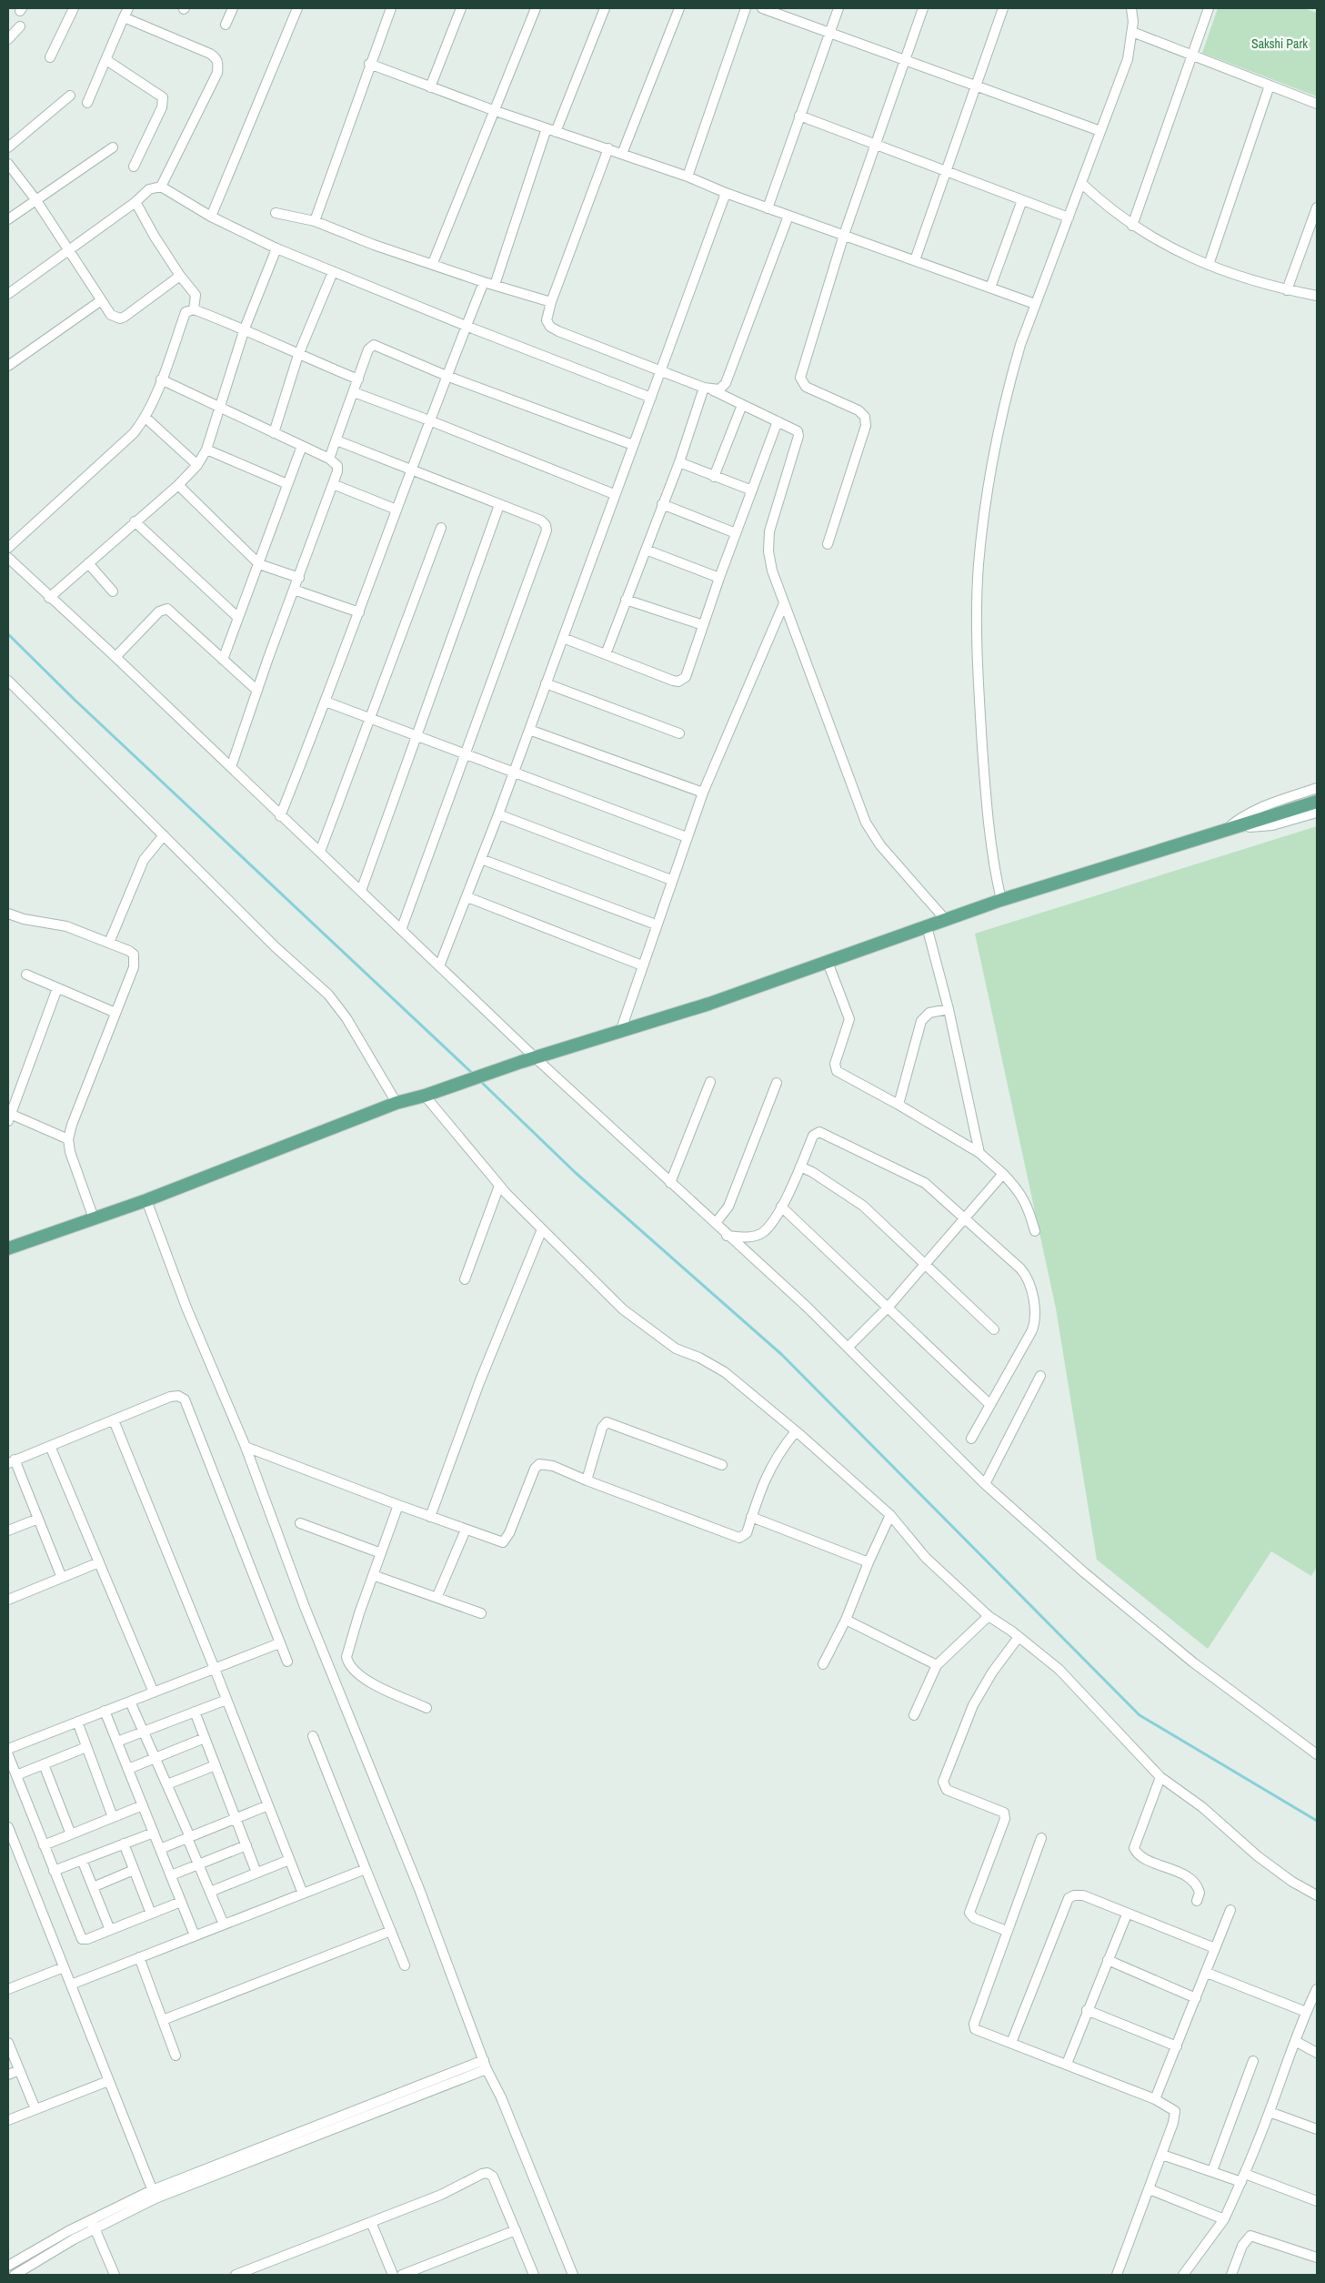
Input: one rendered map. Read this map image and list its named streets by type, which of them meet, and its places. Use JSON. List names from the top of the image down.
{
  "parks": ["Sakshi Park"]
}
